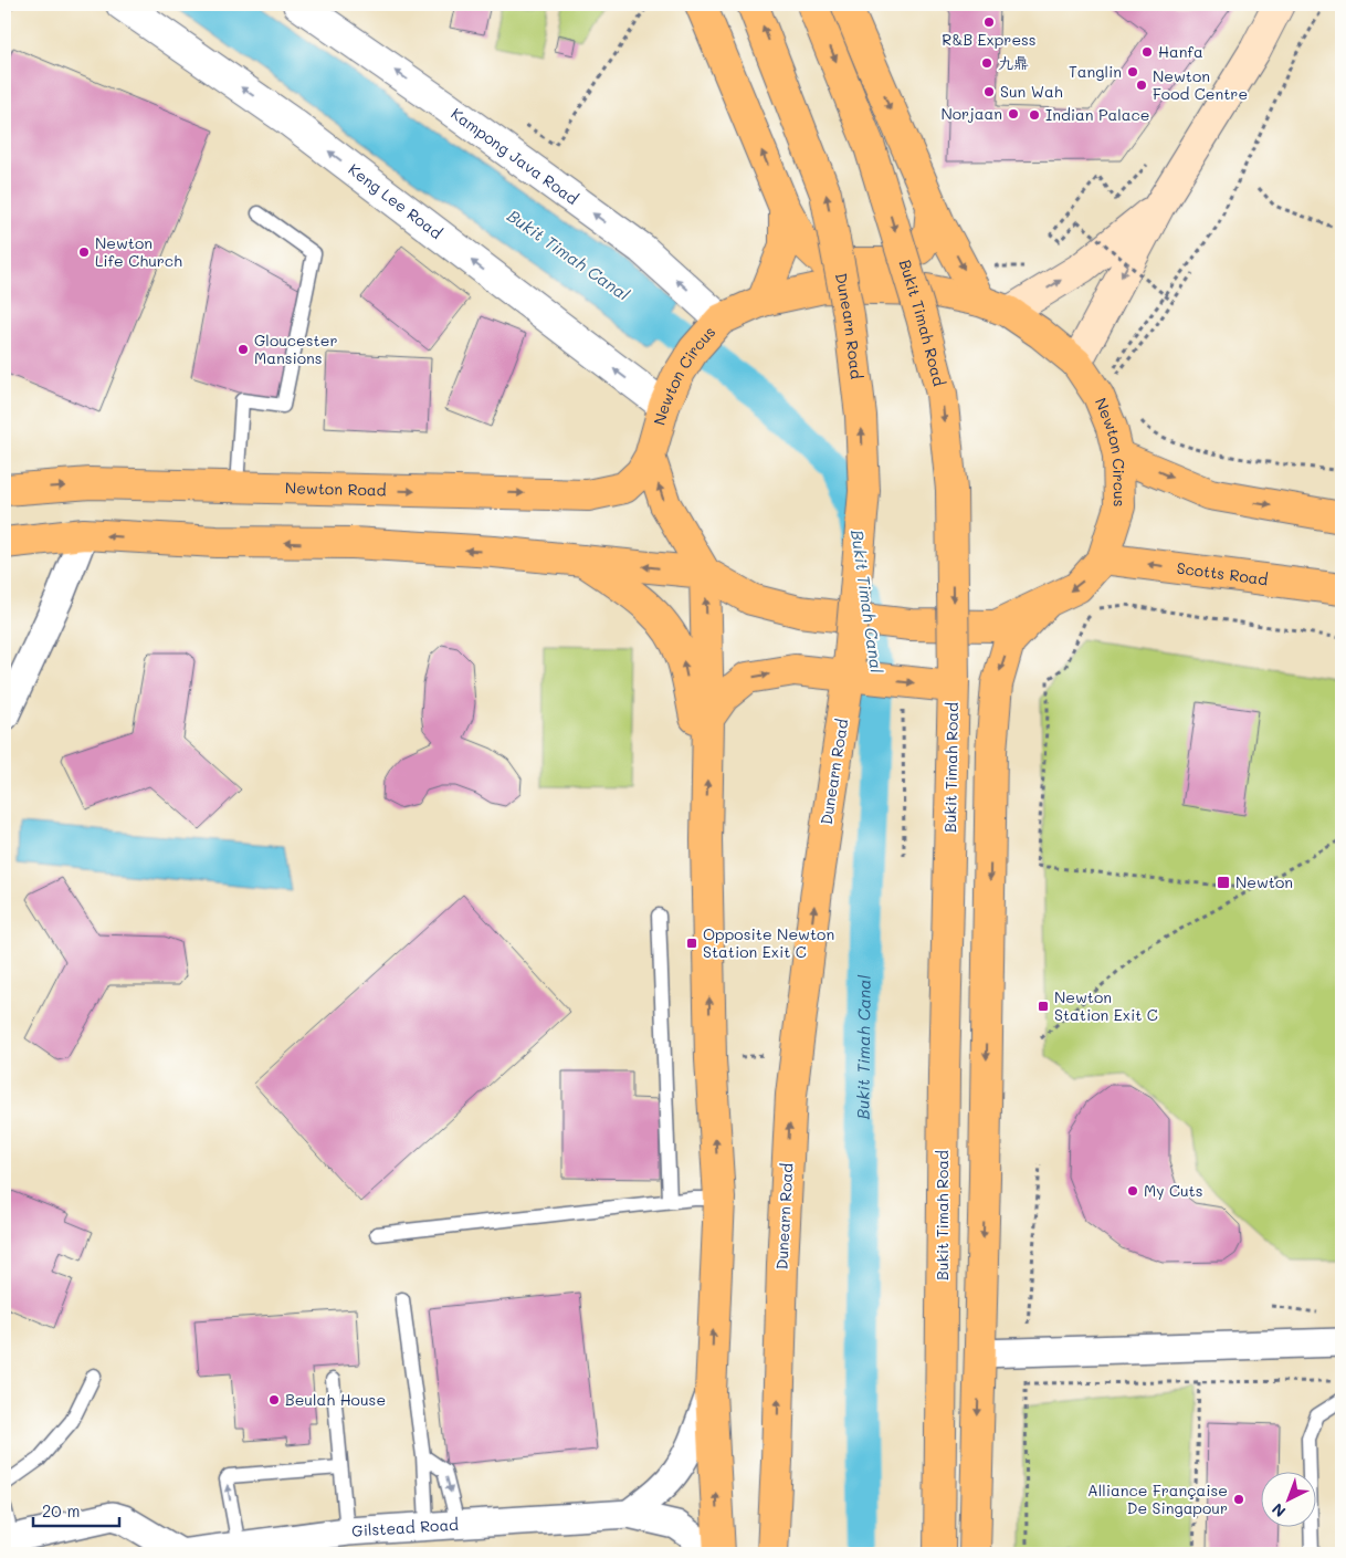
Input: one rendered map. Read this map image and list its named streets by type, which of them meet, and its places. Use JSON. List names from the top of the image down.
{
  "streets": {
    "main road": [
      "Bukit Timah Road",
      "Dunearn Road",
      "Newton Circus",
      "Newton Road",
      "Scotts Road"
    ],
    "street": ["Kampong Java Road", "Keng Lee Road", "Gilstead Road"]
  },
  "crossings": [
    ["Kampong Java Road", "Newton Circus"],
    ["Keng Lee Road", "Newton Circus"],
    ["Newton Circus", "Newton Road"],
    ["Newton Circus", "Scotts Road"]
  ],
  "one_way": ["Kampong Java Road", "Keng Lee Road"],
  "water": ["Bukit Timah Canal"],
  "places": {
    "other": [
      "R&B Express",
      "Hanfa",
      "九鼎",
      "Tanglin",
      "Newton Food Centre",
      "Sun Wah",
      "Norjaan",
      "Indian Palace",
      "Newton Life Church",
      "Gloucester Mansions",
      "My Cuts",
      "Beulah House",
      "Alliance Française De Singapour"
    ],
    "transit": ["Newton", "Opposite Newton Station Exit C", "Newton Station Exit C"]
  },
  "scale_bar": "20 m",
  "north": "bottom left"
}
